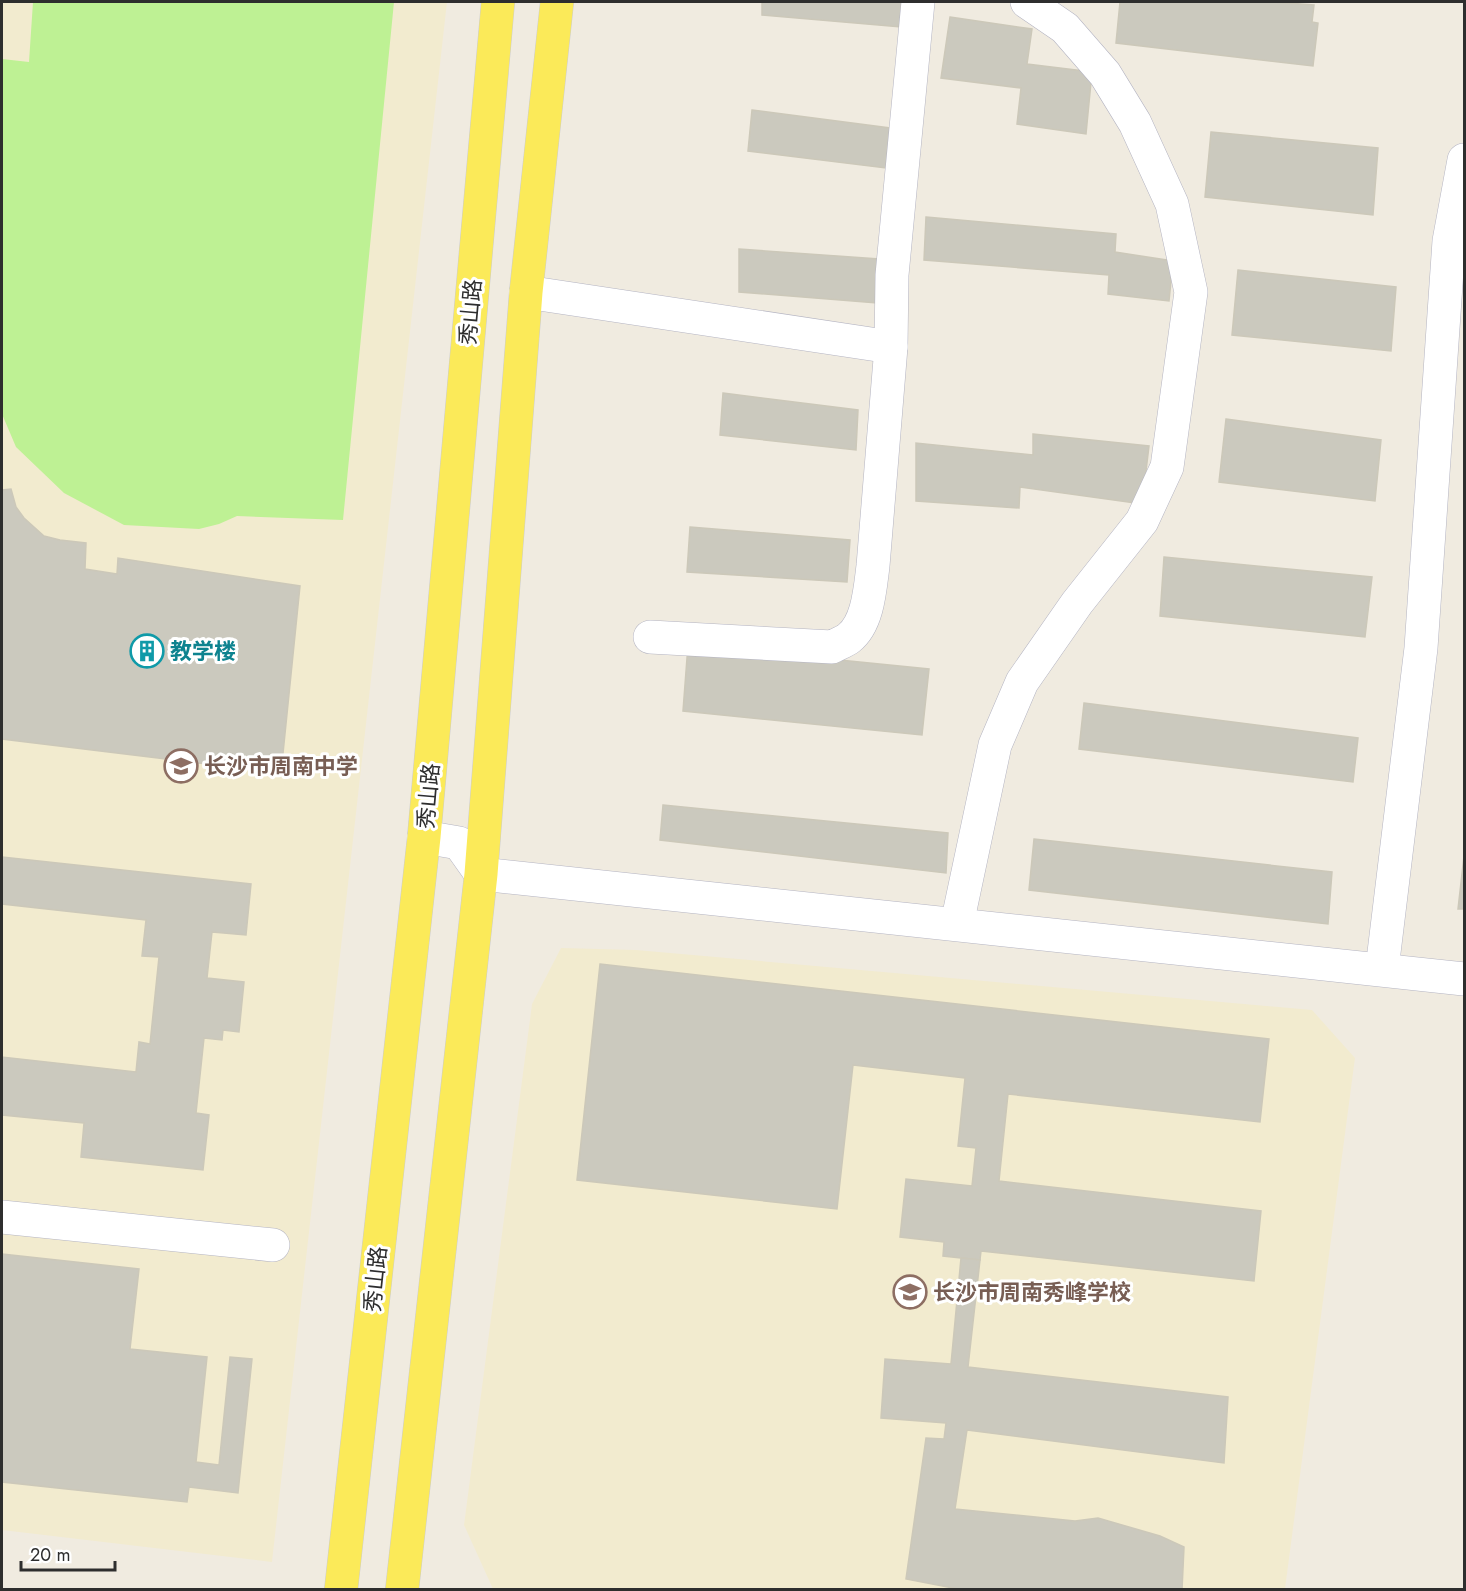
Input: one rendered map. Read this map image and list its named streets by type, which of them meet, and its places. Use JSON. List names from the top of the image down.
{
  "streets": {
    "main road": ["秀山路"]
  },
  "places": {
    "building": ["教学楼"],
    "school or university": ["长沙市周南中学", "长沙市周南秀峰学校"]
  },
  "scale_bar": "20 m"
}
